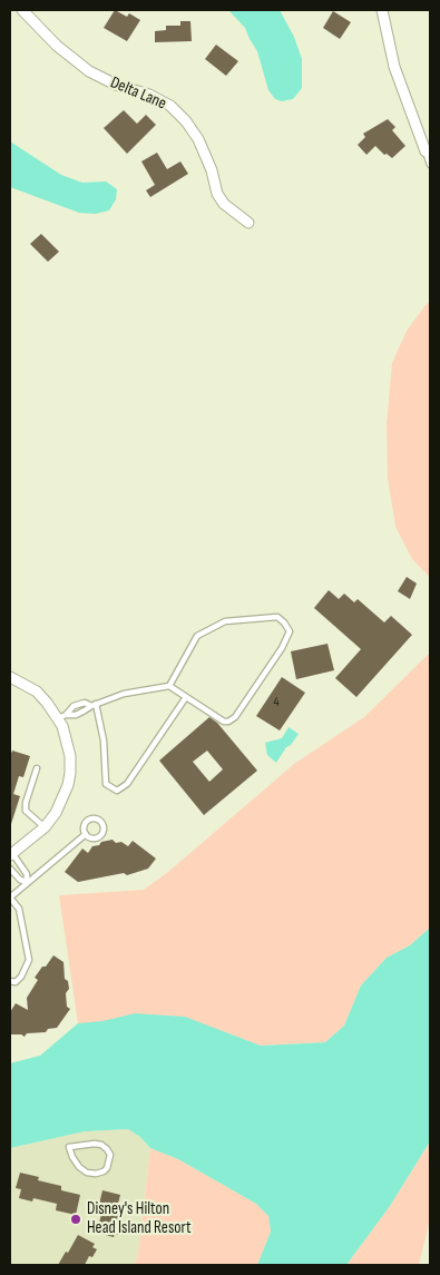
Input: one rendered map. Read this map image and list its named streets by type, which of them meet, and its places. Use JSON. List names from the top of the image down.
{
  "streets": {
    "street": ["Delta Lane"]
  },
  "places": ["Disney's Hilton Head Island Resort"],
  "house_numbers": ["4"]
}
